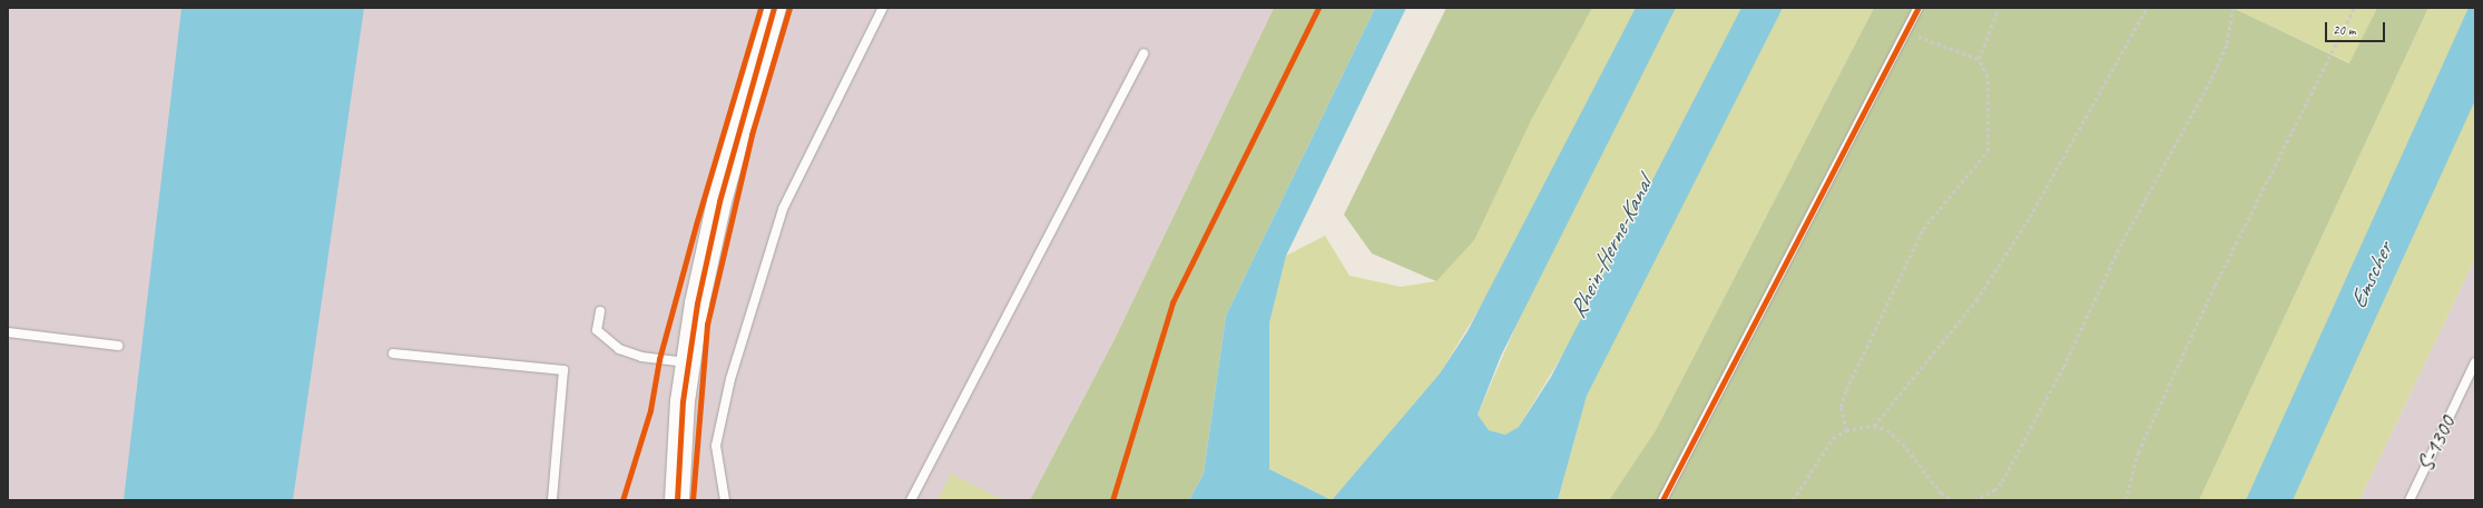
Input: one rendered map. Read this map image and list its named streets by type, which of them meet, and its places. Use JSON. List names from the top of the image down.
{
  "streets": {
    "lane": ["S-1300"]
  },
  "water": ["Rhein-Herne-Kanal", "Emscher"],
  "scale_bar": "20 m"
}
